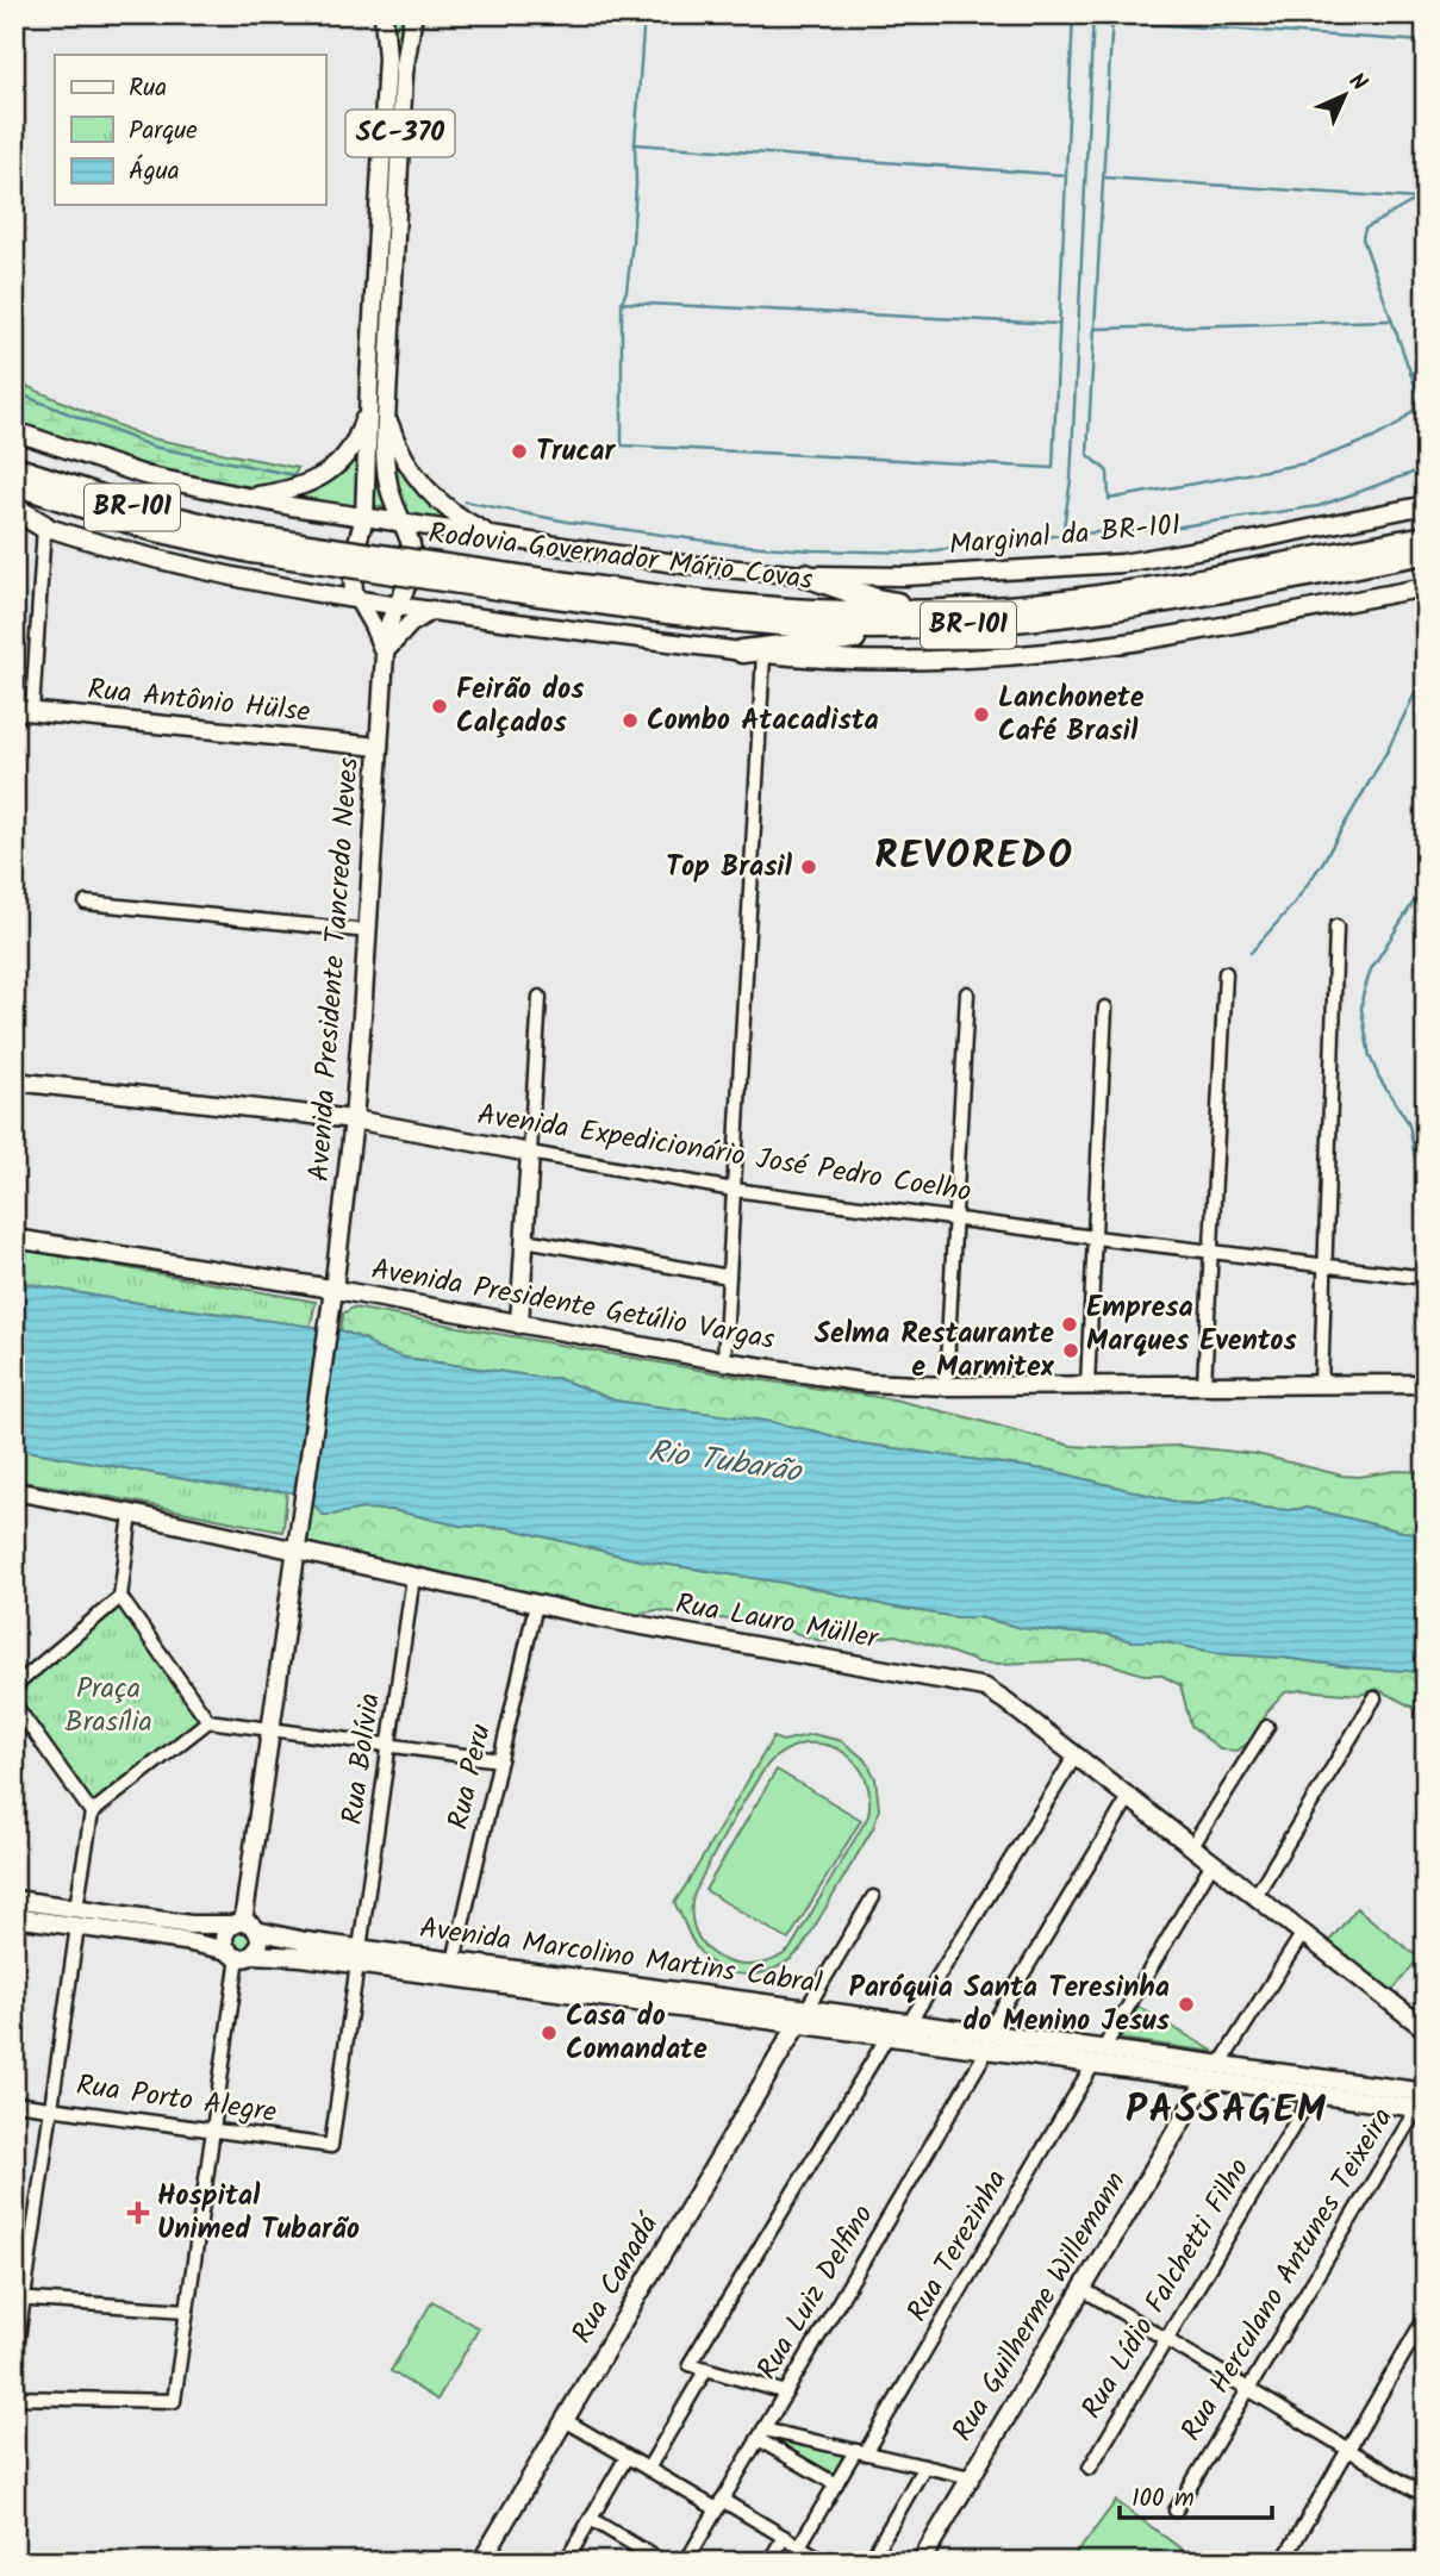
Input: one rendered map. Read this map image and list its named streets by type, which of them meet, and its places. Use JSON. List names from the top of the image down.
{
  "streets": {
    "highway": ["BR-101", "Rodovia Governador Mário Covas"],
    "main road": [
      "SC-370",
      "Marginal da BR-101",
      "Rua Antônio Hülse",
      "Avenida Presidente Tancredo Neves",
      "Avenida Expedicionário José Pedro Coelho",
      "Avenida Presidente Getúlio Vargas",
      "Rua Lauro Müller",
      "Avenida Marcolino Martins Cabral",
      "Rua Canadá",
      "Rua Guilherme Willemann"
    ],
    "street": [
      "Rua Bolívia",
      "Rua Peru",
      "Rua Porto Alegre",
      "Rua Terezinha",
      "Rua Herculano Antunes Teixeira",
      "Rua Lídio Falchetti Filho",
      "Rua Luiz Delfino"
    ]
  },
  "crossings": [
    ["SC-370", "Marginal da BR-101"],
    ["SC-370", "Avenida Presidente Tancredo Neves"],
    ["Marginal da BR-101", "Avenida Presidente Tancredo Neves"],
    ["Rua Antônio Hülse", "Avenida Presidente Tancredo Neves"],
    ["Avenida Presidente Tancredo Neves", "Avenida Expedicionário José Pedro Coelho"],
    ["Avenida Presidente Tancredo Neves", "Avenida Presidente Getúlio Vargas"],
    ["Avenida Presidente Tancredo Neves", "Rua Lauro Müller"],
    ["Avenida Presidente Tancredo Neves", "Avenida Marcolino Martins Cabral"],
    ["Rua Lauro Müller", "Rua Bolívia"],
    ["Rua Lauro Müller", "Rua Peru"],
    ["Rua Lauro Müller", "Rua Terezinha"],
    ["Rua Lauro Müller", "Rua Luiz Delfino"],
    ["Rua Bolívia", "Avenida Marcolino Martins Cabral"],
    ["Rua Bolívia", "Rua Porto Alegre"],
    ["Rua Peru", "Avenida Marcolino Martins Cabral"],
    ["Avenida Marcolino Martins Cabral", "Rua Terezinha"],
    ["Avenida Marcolino Martins Cabral", "Rua Herculano Antunes Teixeira"],
    ["Avenida Marcolino Martins Cabral", "Rua Canadá"],
    ["Avenida Marcolino Martins Cabral", "Rua Lídio Falchetti Filho"],
    ["Avenida Marcolino Martins Cabral", "Rua Luiz Delfino"],
    ["Avenida Marcolino Martins Cabral", "Rua Guilherme Willemann"]
  ],
  "districts": ["REVOREDO", "PASSAGEM"],
  "water": ["Rio Tubarão"],
  "parks": ["Praça Brasília"],
  "places": {
    "other": [
      "Trucar",
      "Feirão dos Calçados",
      "Lanchonete Café Brasil",
      "Combo Atacadista",
      "Top Brasil",
      "Empresa Marques Eventos",
      "Selma Restaurante e Marmitex",
      "Paróquia Santa Teresinha do Menino Jesus",
      "Casa do Comandate"
    ],
    "health": ["Hospital Unimed Tubarão"]
  },
  "legend": ["Rua", "Parque", "Água"],
  "scale_bar": "100 m",
  "north": "top right"
}
